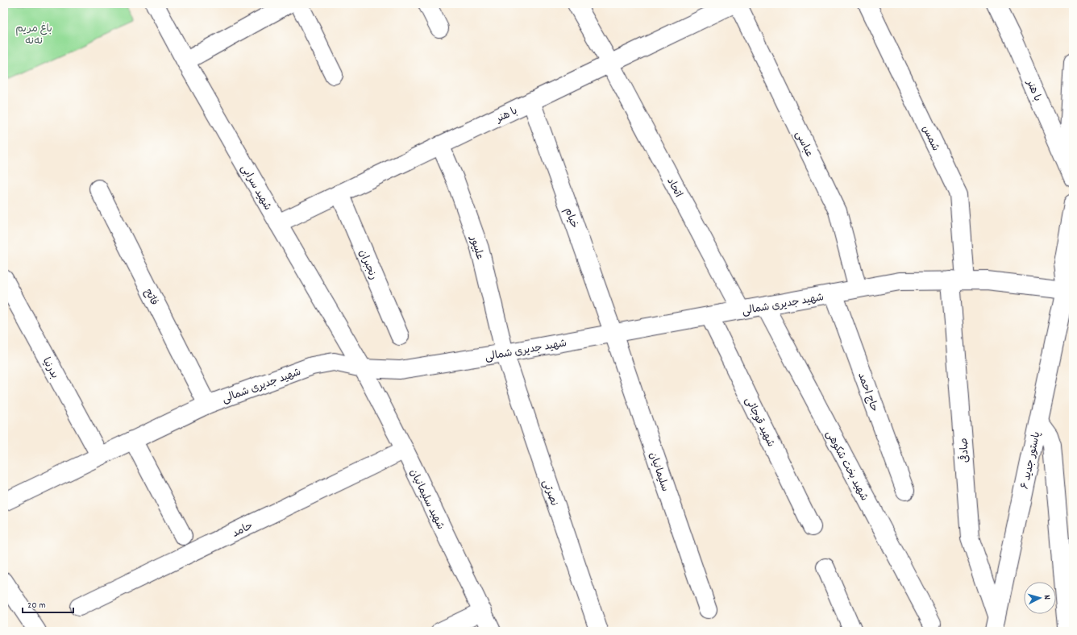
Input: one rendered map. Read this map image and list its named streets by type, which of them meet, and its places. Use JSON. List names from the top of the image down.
{
  "streets": {
    "street": [
      "با هنر",
      "شمس",
      "عباسی",
      "شهید سرابی",
      "اتحاد",
      "خیام",
      "علیپور",
      "رنجبران",
      "فاتح",
      "شهید جدیری شمالی",
      "بدرنیا",
      "حاج احمد",
      "شهید قوجائی",
      "صادقی",
      "پاستور جدید ۶",
      "شهید بخت شکوهی",
      "سلیمانیان",
      "نصرتی",
      "شهید سلیمانیان",
      "حامد"
    ]
  },
  "crossings": [
    ["با هنر", "شهید سرابی"],
    ["با هنر", "اتحاد"],
    ["با هنر", "خیام"],
    ["با هنر", "علیپور"],
    ["با هنر", "رنجبران"],
    ["شمس", "شهید جدیری شمالی"],
    ["شمس", "صادقی"],
    ["عباسی", "شهید جدیری شمالی"],
    ["شهید سرابی", "شهید جدیری شمالی"],
    ["شهید سرابی", "شهید سلیمانیان"],
    ["اتحاد", "شهید جدیری شمالی"],
    ["خیام", "شهید جدیری شمالی"],
    ["خیام", "سلیمانیان"],
    ["علیپور", "شهید جدیری شمالی"],
    ["علیپور", "نصرتی"],
    ["فاتح", "شهید جدیری شمالی"],
    ["شهید جدیری شمالی", "بدرنیا"],
    ["شهید جدیری شمالی", "حاج احمد"],
    ["شهید جدیری شمالی", "شهید قوجائی"],
    ["شهید جدیری شمالی", "صادقی"],
    ["شهید جدیری شمالی", "پاستور جدید ۶"],
    ["شهید جدیری شمالی", "شهید بخت شکوهی"],
    ["شهید جدیری شمالی", "سلیمانیان"],
    ["شهید جدیری شمالی", "نصرتی"],
    ["شهید جدیری شمالی", "شهید سلیمانیان"],
    ["صادقی", "پاستور جدید ۶"],
    ["شهید سلیمانیان", "حامد"]
  ],
  "parks": ["باغ مریم نه‌نه"],
  "scale_bar": "20 m",
  "north": "right"
}
